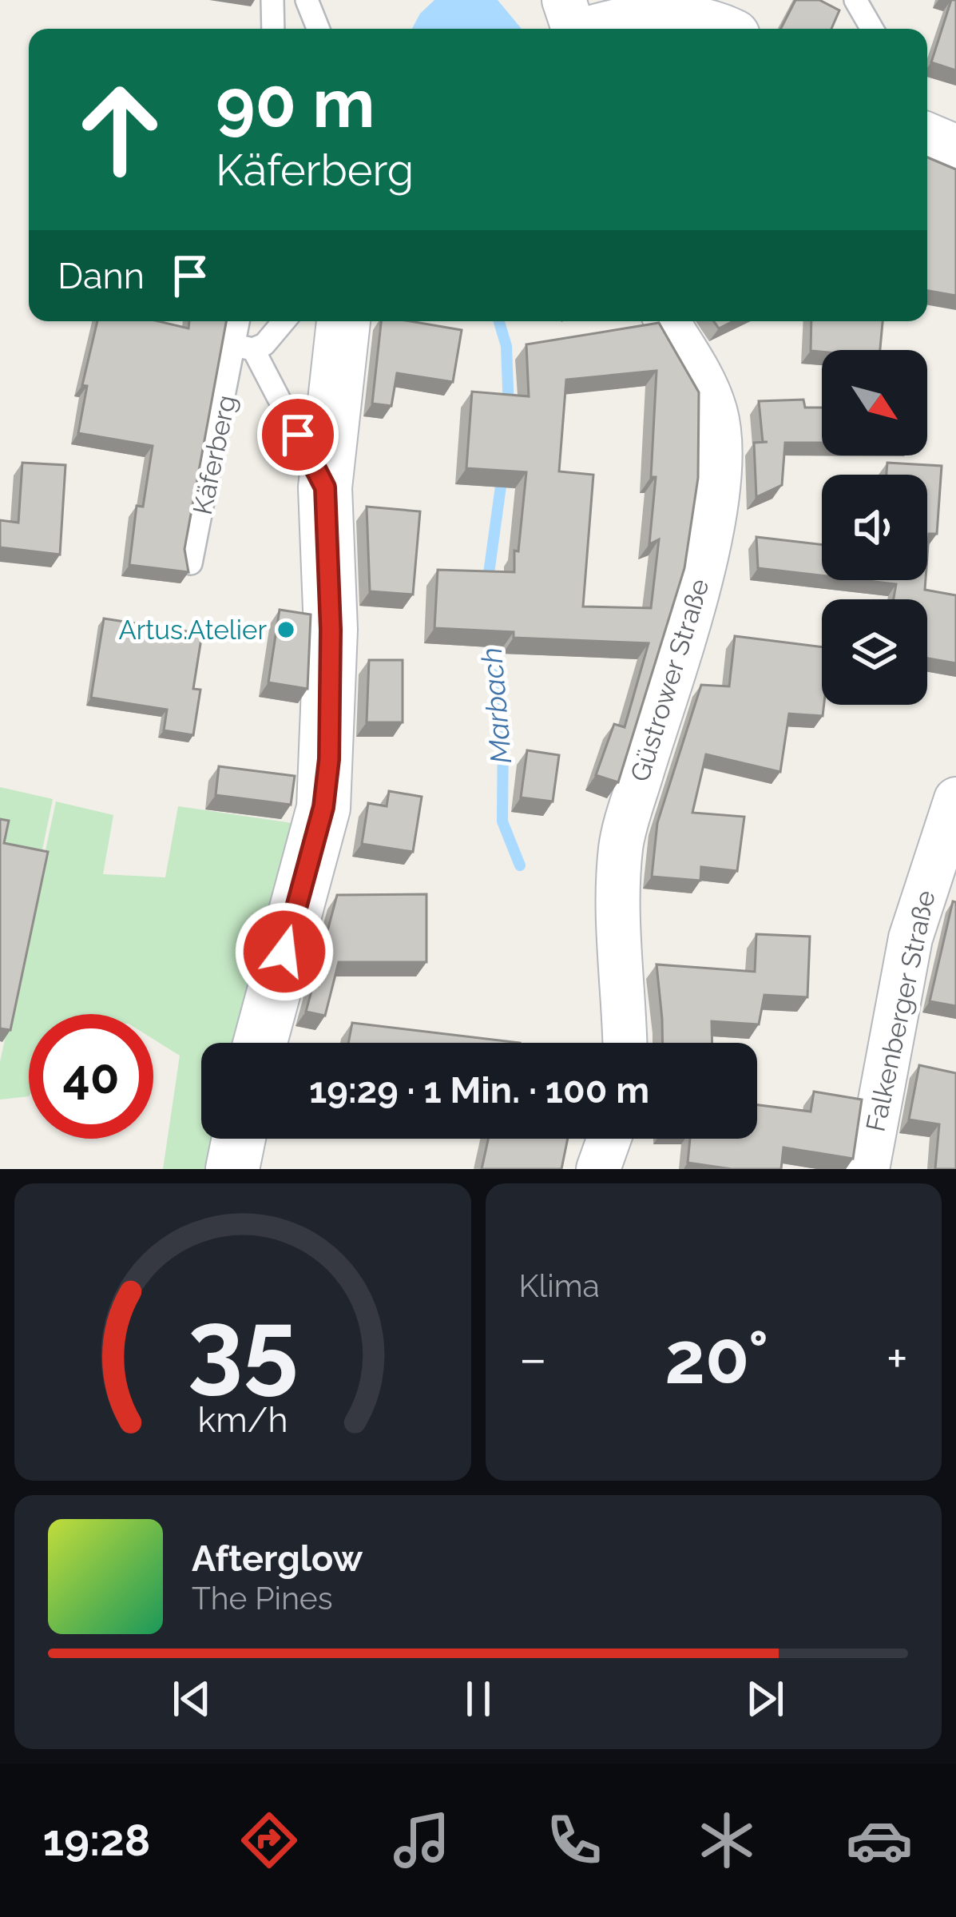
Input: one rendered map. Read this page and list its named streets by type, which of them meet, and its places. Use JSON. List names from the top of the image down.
{
  "streets": {
    "street": ["Güstrower Straße", "Falkenberger Straße"],
    "lane": ["Käferberg"]
  },
  "water": ["Marbach"],
  "places": ["Artus.Atelier"],
  "north": "bottom right",
  "page": {
    "turn": ["90 m", "Käferberg"],
    "then": "Dann",
    "limit": "40",
    "trip": "19:29 · 1 Min. · 100 m",
    "tile": "Klima",
    "heat": ["−", "20°", "+"],
    "song": ["Afterglow", "The Pines"],
    "tabs": "19:28",
    "gauge": ["35", "km/h"]
  }
}
